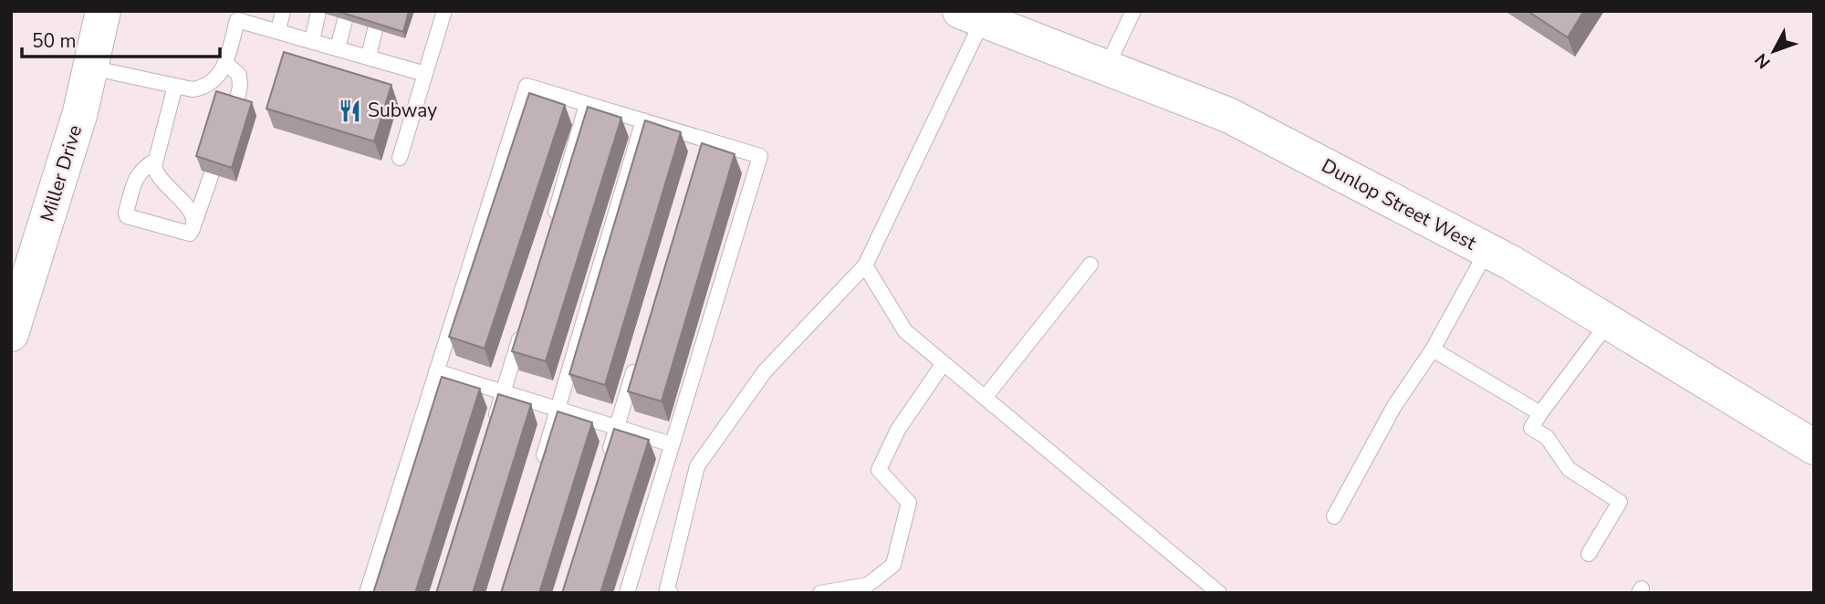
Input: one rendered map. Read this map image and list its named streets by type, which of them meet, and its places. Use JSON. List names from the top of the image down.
{
  "streets": {
    "main road": ["Miller Drive", "Dunlop Street West"]
  },
  "places": {
    "restaurant": ["Subway"]
  },
  "scale_bar": "50 m",
  "north": "bottom left"
}
